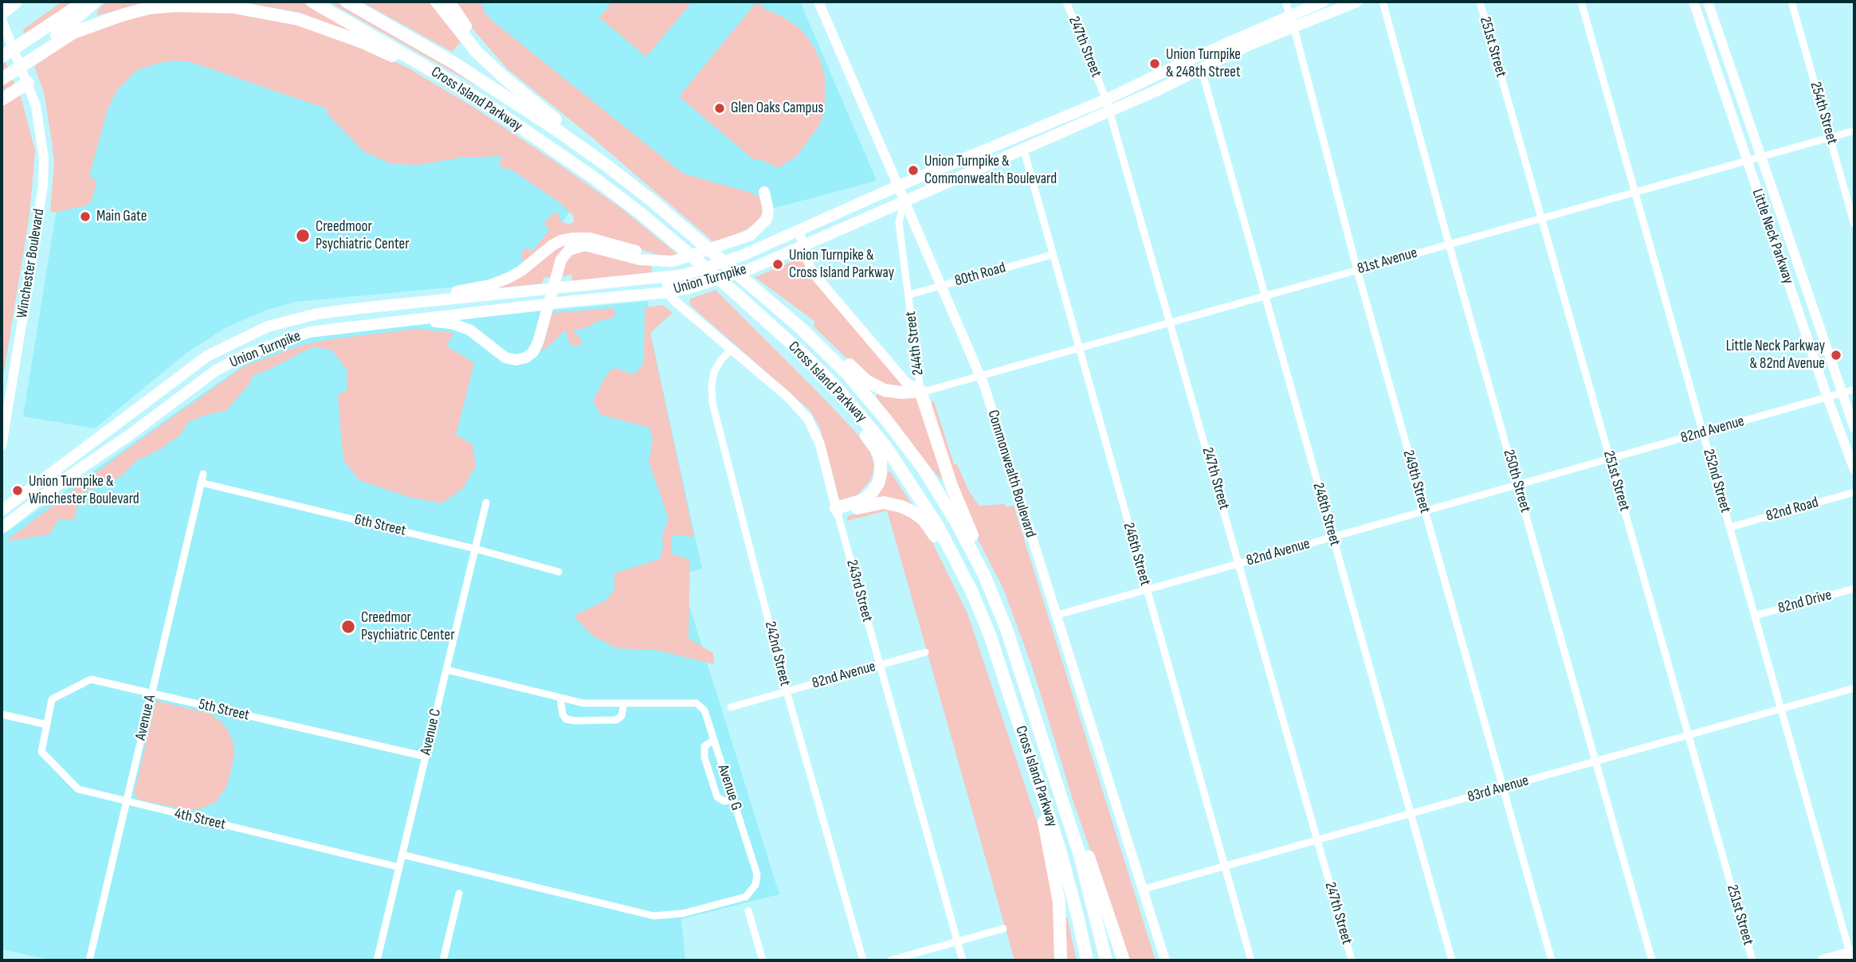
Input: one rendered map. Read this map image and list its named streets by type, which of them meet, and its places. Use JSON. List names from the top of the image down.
{
  "streets": {
    "highway": ["Cross Island Parkway"],
    "main road": ["Union Turnpike"],
    "street": [
      "247th Street",
      "251st Street",
      "254th Street",
      "Little Neck Parkway",
      "81st Avenue",
      "Winchester Boulevard",
      "80th Road",
      "244th Street",
      "82nd Avenue",
      "Commonwealth Boulevard",
      "250th Street",
      "252nd Street",
      "249th Street",
      "82nd Road",
      "248th Street",
      "6th Street",
      "246th Street",
      "243rd Street",
      "82nd Drive",
      "242nd Street",
      "5th Street",
      "Avenue A",
      "Avenue C",
      "Avenue G",
      "83rd Avenue",
      "4th Street"
    ]
  },
  "crossings": [
    ["247th Street", "81st Avenue"],
    ["247th Street", "Union Turnpike"],
    ["247th Street", "82nd Avenue"],
    ["247th Street", "83rd Avenue"],
    ["251st Street", "81st Avenue"],
    ["251st Street", "82nd Avenue"],
    ["251st Street", "83rd Avenue"],
    ["254th Street", "81st Avenue"],
    ["Little Neck Parkway", "81st Avenue"],
    ["Little Neck Parkway", "82nd Avenue"],
    ["81st Avenue", "244th Street"],
    ["81st Avenue", "Commonwealth Boulevard"],
    ["81st Avenue", "250th Street"],
    ["81st Avenue", "252nd Street"],
    ["81st Avenue", "249th Street"],
    ["81st Avenue", "248th Street"],
    ["81st Avenue", "246th Street"],
    ["80th Road", "244th Street"],
    ["80th Road", "Commonwealth Boulevard"],
    ["80th Road", "246th Street"],
    ["Union Turnpike", "244th Street"],
    ["Union Turnpike", "Commonwealth Boulevard"],
    ["Union Turnpike", "249th Street"],
    ["Union Turnpike", "248th Street"],
    ["Union Turnpike", "246th Street"],
    ["Union Turnpike", "243rd Street"],
    ["244th Street", "Commonwealth Boulevard"],
    ["82nd Avenue", "Commonwealth Boulevard"],
    ["82nd Avenue", "250th Street"],
    ["82nd Avenue", "252nd Street"],
    ["82nd Avenue", "249th Street"],
    ["82nd Avenue", "248th Street"],
    ["82nd Avenue", "246th Street"],
    ["82nd Avenue", "243rd Street"],
    ["82nd Avenue", "242nd Street"],
    ["Commonwealth Boulevard", "83rd Avenue"],
    ["250th Street", "83rd Avenue"],
    ["252nd Street", "82nd Road"],
    ["252nd Street", "82nd Drive"],
    ["252nd Street", "83rd Avenue"],
    ["249th Street", "83rd Avenue"],
    ["248th Street", "83rd Avenue"],
    ["6th Street", "Avenue A"],
    ["6th Street", "Avenue C"],
    ["246th Street", "83rd Avenue"],
    ["243rd Street", "242nd Street"],
    ["5th Street", "Avenue A"],
    ["5th Street", "Avenue C"],
    ["5th Street", "4th Street"],
    ["Avenue A", "4th Street"],
    ["Avenue C", "Avenue G"],
    ["Avenue C", "4th Street"]
  ],
  "places": [
    "Union Turnpike & 248th Street",
    "Glen Oaks Campus",
    "Union Turnpike & Commonwealth Boulevard",
    "Main Gate",
    "Creedmoor Psychiatric Center",
    "Union Turnpike & Cross Island Parkway",
    "Little Neck Parkway & 82nd Avenue",
    "Union Turnpike & Winchester Boulevard",
    "Creedmor Psychiatric Center"
  ]
}
